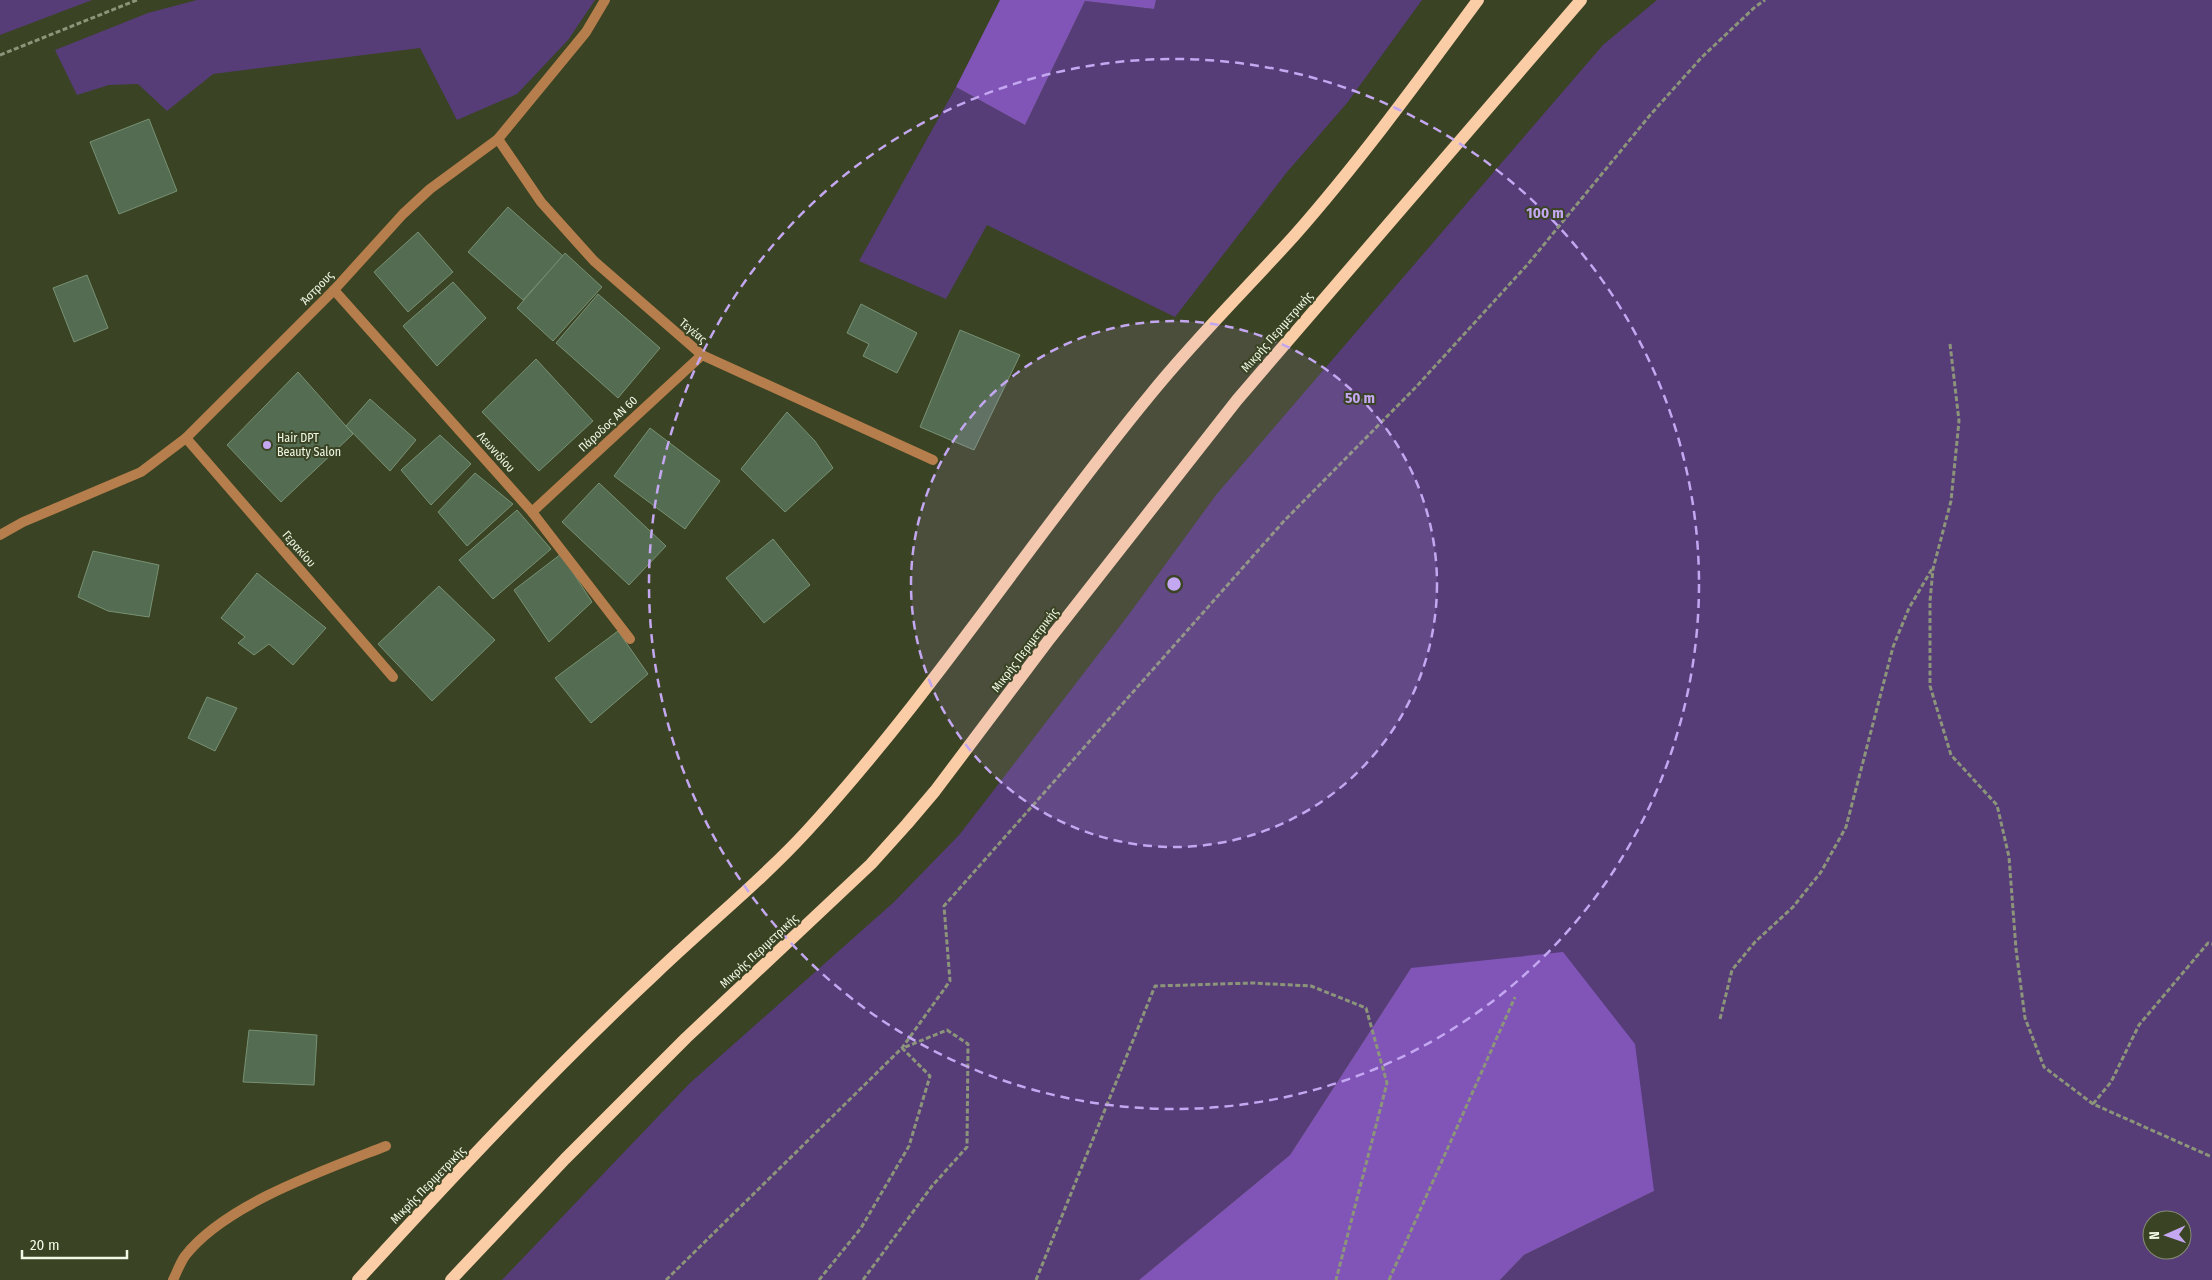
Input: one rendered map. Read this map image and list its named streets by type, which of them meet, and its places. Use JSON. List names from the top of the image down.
{
  "streets": {
    "main road": ["Μικρής Περιμετρικής"],
    "street": [
      "Άστρους",
      "Τεγέας",
      "Πάροδος ΑΝ 60",
      "Λεωνιδίου",
      "Γερακίου"
    ]
  },
  "crossings": [
    ["Άστρους", "Τεγέας"],
    ["Άστρους", "Λεωνιδίου"],
    ["Άστρους", "Γερακίου"],
    ["Τεγέας", "Πάροδος ΑΝ 60"],
    ["Πάροδος ΑΝ 60", "Λεωνιδίου"]
  ],
  "places": ["Hair DPT Beauty Salon"],
  "scale_bar": "20 m",
  "north": "left",
  "rings": ["100 m", "50 m"]
}
